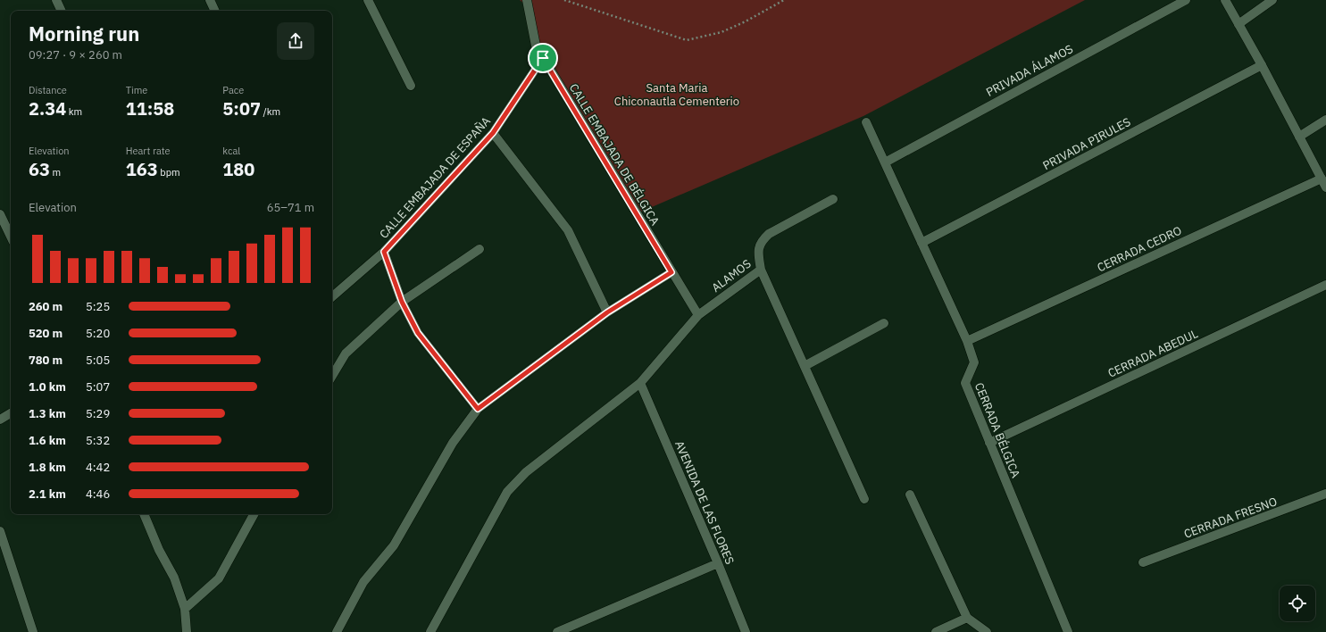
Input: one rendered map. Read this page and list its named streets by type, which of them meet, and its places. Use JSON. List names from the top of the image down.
{
  "streets": {
    "street": [
      "PRIVADA ÁLAMOS",
      "PRIVADA PIRULES",
      "CALLE EMBAJADA DE BÉLGICA",
      "CALLE EMBAJADA DE ESPAÑA",
      "CERRADA CEDRO",
      "ALAMOS",
      "CERRADA ABEDUL",
      "CERRADA BÉLGICA",
      "AVENIDA DE LAS FLORES",
      "CERRADA FRESNO"
    ]
  },
  "crossings": [
    ["PRIVADA ÁLAMOS", "CERRADA BÉLGICA"],
    ["PRIVADA PIRULES", "CERRADA BÉLGICA"],
    ["CALLE EMBAJADA DE BÉLGICA", "CALLE EMBAJADA DE ESPAÑA"],
    ["CALLE EMBAJADA DE BÉLGICA", "ALAMOS"],
    ["CERRADA CEDRO", "CERRADA BÉLGICA"],
    ["ALAMOS", "AVENIDA DE LAS FLORES"],
    ["CERRADA ABEDUL", "CERRADA BÉLGICA"]
  ],
  "parks": ["Santa Maria Chiconautla Cementerio"],
  "page": {
    "heading": ["Morning run", "09:27 · 9 × 260 m"],
    "stats": [
      ["Distance", "2.34 km"],
      ["Time", "11:58"],
      ["Pace", "5:07 /km"],
      ["Elevation", "63 m"],
      ["Heart rate", "163 bpm"],
      ["kcal", "180"]
    ],
    "chart": ["Elevation", "65–71 m"],
    "list": [
      {
        "name": "260 m",
        "note": "5:25"
      },
      {
        "name": "520 m",
        "note": "5:20"
      },
      {
        "name": "780 m",
        "note": "5:05"
      },
      {
        "name": "1.0 km",
        "note": "5:07"
      },
      {
        "name": "1.3 km",
        "note": "5:29"
      },
      {
        "name": "1.6 km",
        "note": "5:32"
      },
      {
        "name": "1.8 km",
        "note": "4:42"
      },
      {
        "name": "2.1 km",
        "note": "4:46"
      }
    ]
  }
}
